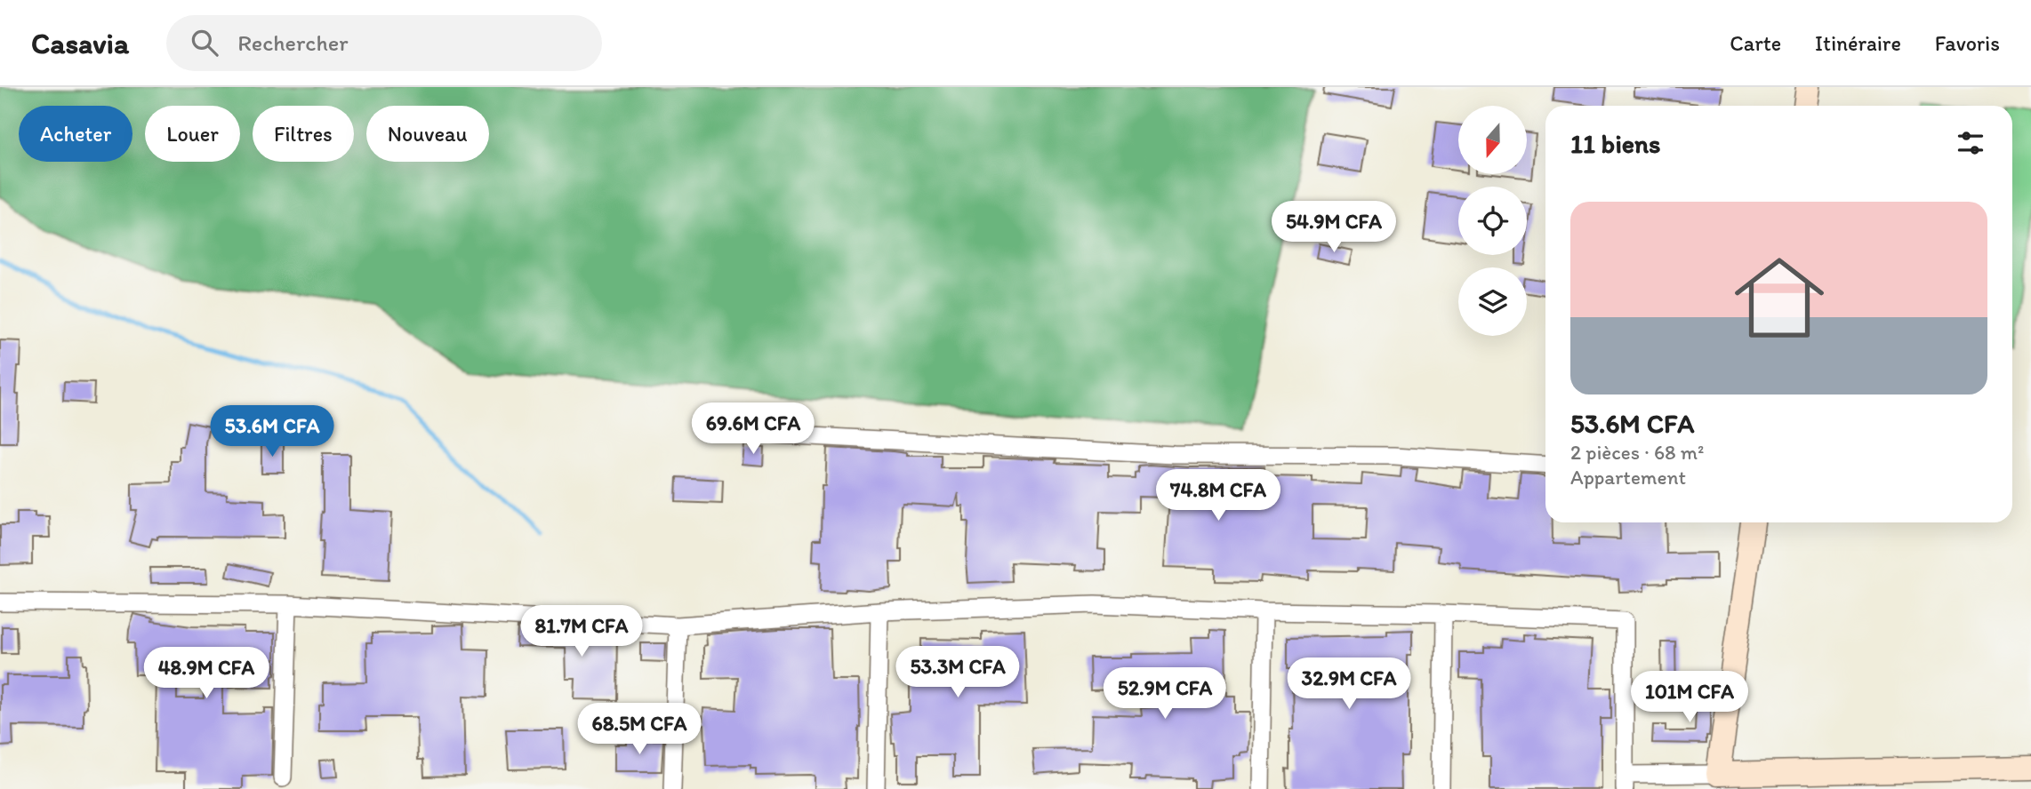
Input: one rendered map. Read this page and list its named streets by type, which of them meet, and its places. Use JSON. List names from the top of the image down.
{
  "north": "bottom",
  "page": {
    "header": "Casavia",
    "search": "Rechercher",
    "nav": ["Carte", "Itinéraire", "Favoris"],
    "chip": [
      "Acheter",
      "Louer",
      "Filtres",
      "Nouveau"
    ],
    "heading": "11 biens",
    "list": [
      {
        "name": "53.6M CFA",
        "note": "2 pièces · 68 m² · Appartement"
      }
    ],
    "price": [
      "54.9M CFA",
      "69.6M CFA",
      "53.6M CFA",
      "74.8M CFA",
      "81.7M CFA",
      "53.3M CFA",
      "48.9M CFA",
      "32.9M CFA",
      "52.9M CFA",
      "101M CFA",
      "68.5M CFA"
    ]
  }
}
